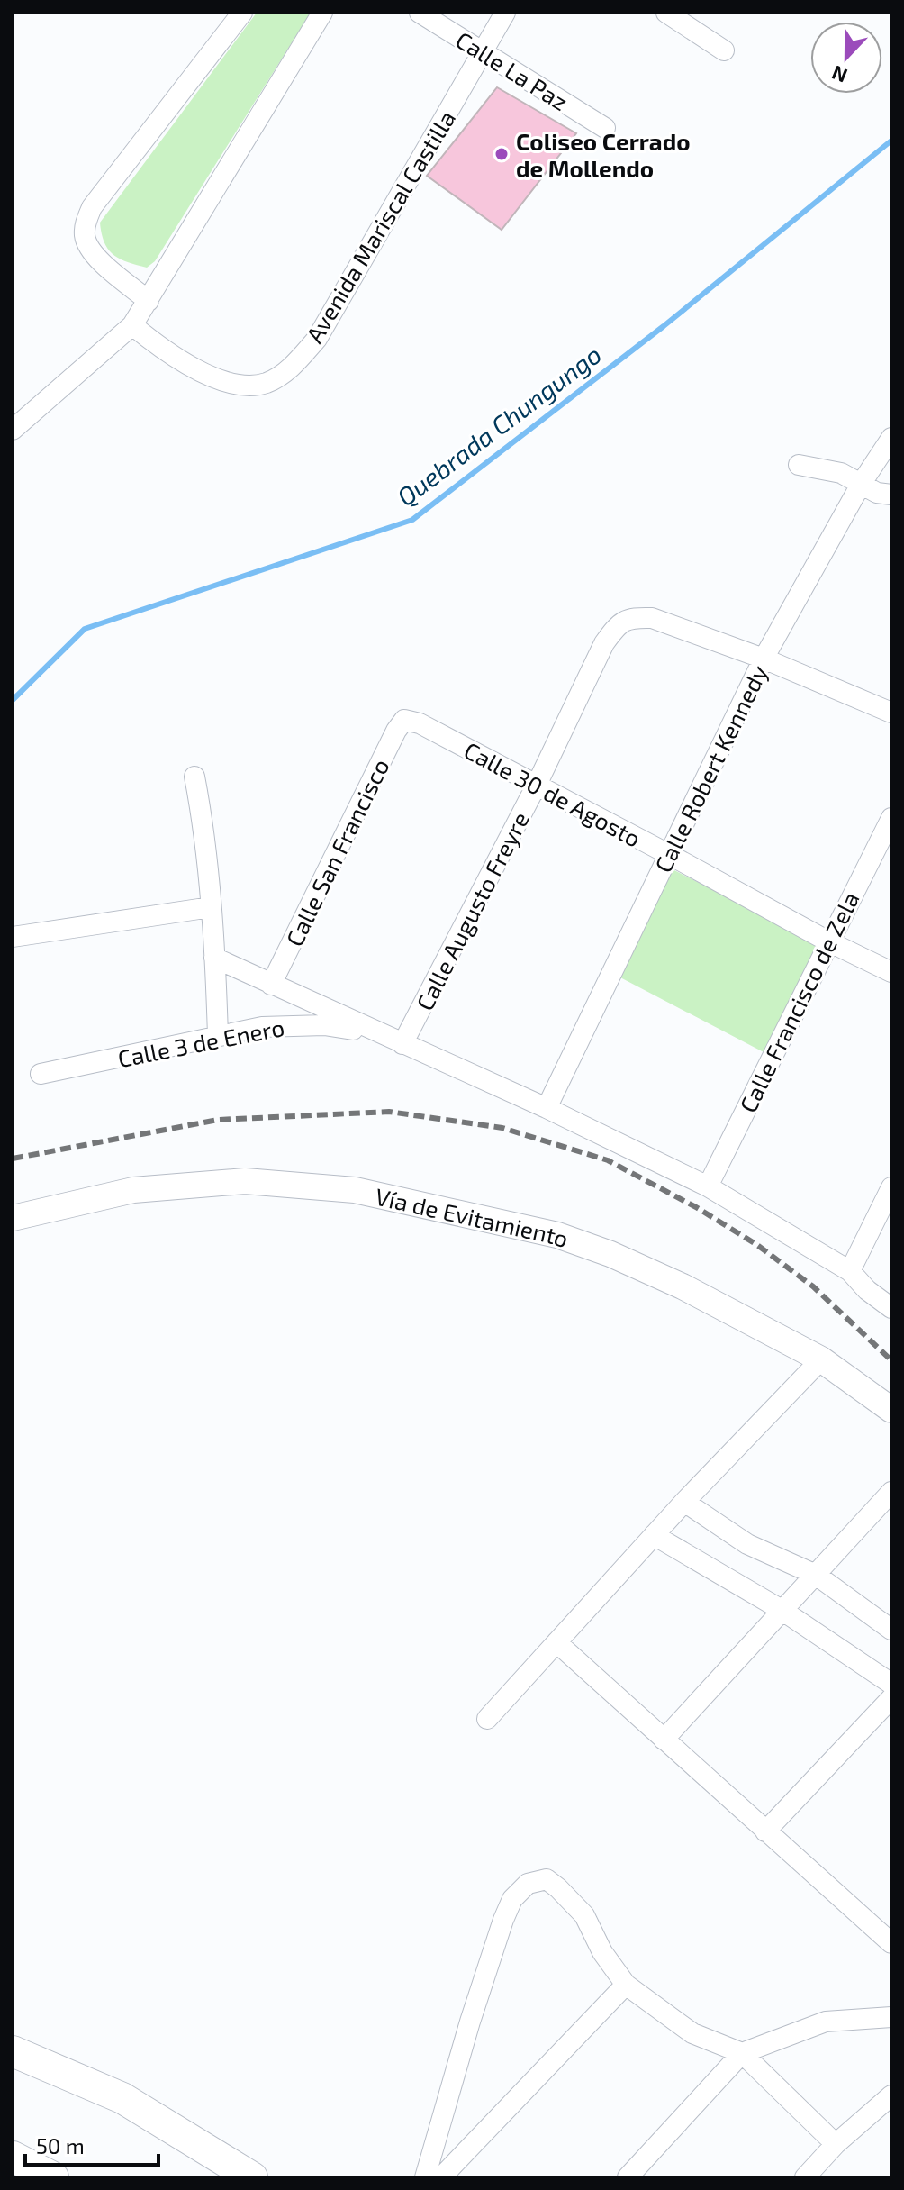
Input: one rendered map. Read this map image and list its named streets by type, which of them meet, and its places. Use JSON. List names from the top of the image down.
{
  "streets": {
    "main road": ["Vía de Evitamiento"],
    "street": [
      "Calle La Paz",
      "Avenida Mariscal Castilla",
      "Calle Robert Kennedy",
      "Calle 30 de Agosto",
      "Calle San Francisco",
      "Calle Augusto Freyre",
      "Calle Francisco de Zela",
      "Calle 3 de Enero"
    ]
  },
  "crossings": [
    ["Calle La Paz", "Avenida Mariscal Castilla"],
    ["Calle Robert Kennedy", "Calle 30 de Agosto"],
    ["Calle Robert Kennedy", "Calle Augusto Freyre"],
    ["Calle 30 de Agosto", "Calle San Francisco"],
    ["Calle 30 de Agosto", "Calle Augusto Freyre"],
    ["Calle 30 de Agosto", "Calle Francisco de Zela"],
    ["Calle Augusto Freyre", "Calle 3 de Enero"]
  ],
  "water": ["Quebrada Chungungo"],
  "places": ["Coliseo Cerrado de Mollendo"],
  "scale_bar": "50 m",
  "north": "bottom"
}
